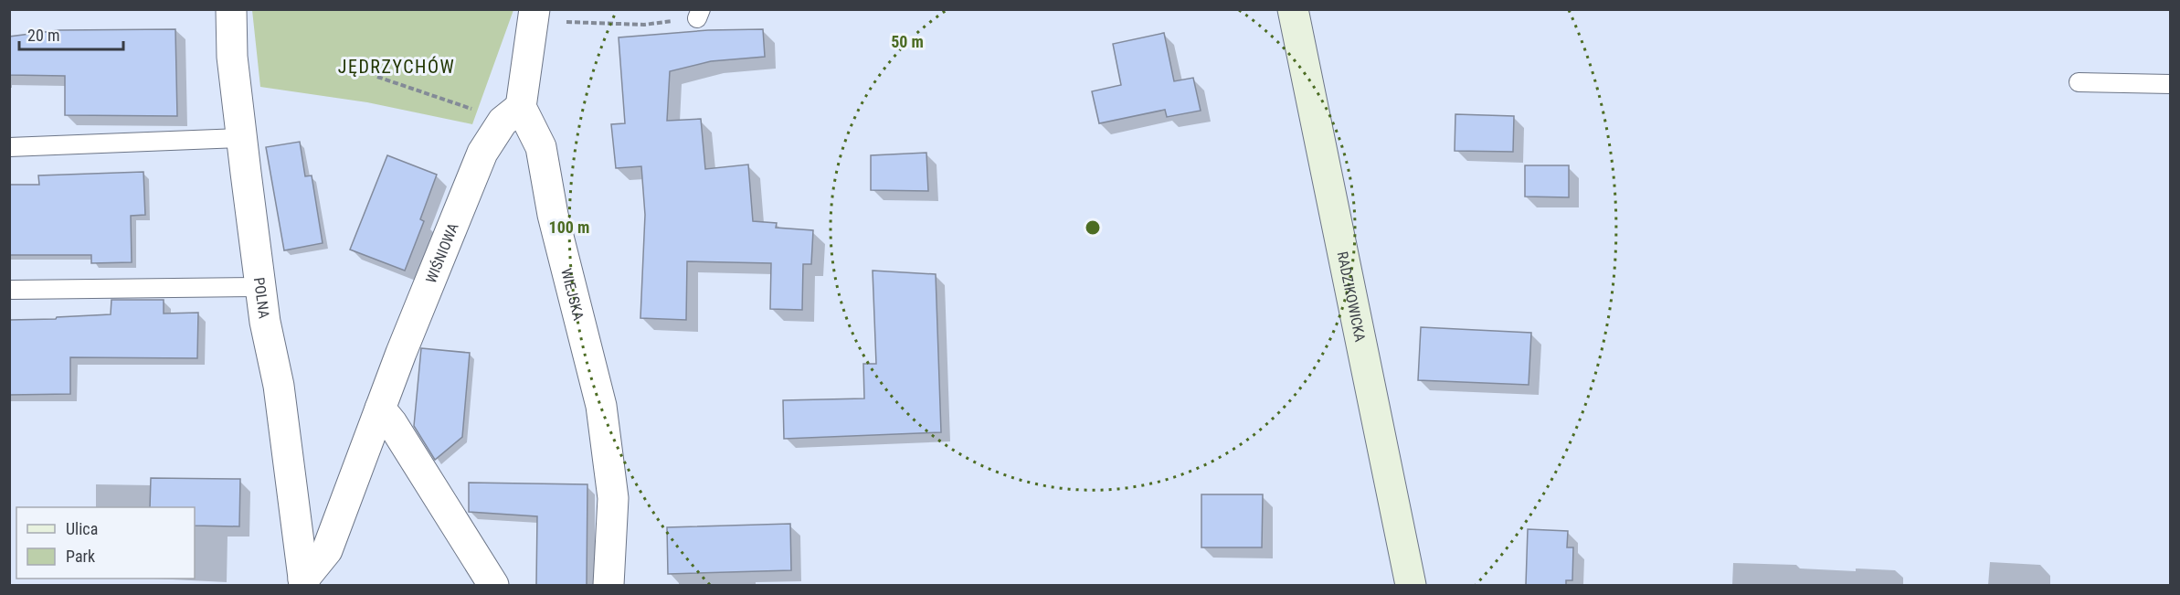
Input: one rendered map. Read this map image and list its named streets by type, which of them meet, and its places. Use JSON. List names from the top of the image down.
{
  "streets": {
    "street": [
      "WIŚNIOWA",
      "WIEJSKA",
      "RADZIKOWICKA",
      "POLNA"
    ]
  },
  "crossings": [
    ["WIŚNIOWA", "WIEJSKA"],
    ["WIŚNIOWA", "POLNA"]
  ],
  "districts": ["JĘDRZYCHÓW"],
  "legend": ["Ulica", "Park"],
  "scale_bar": "20 m",
  "rings": ["50 m", "100 m"]
}
